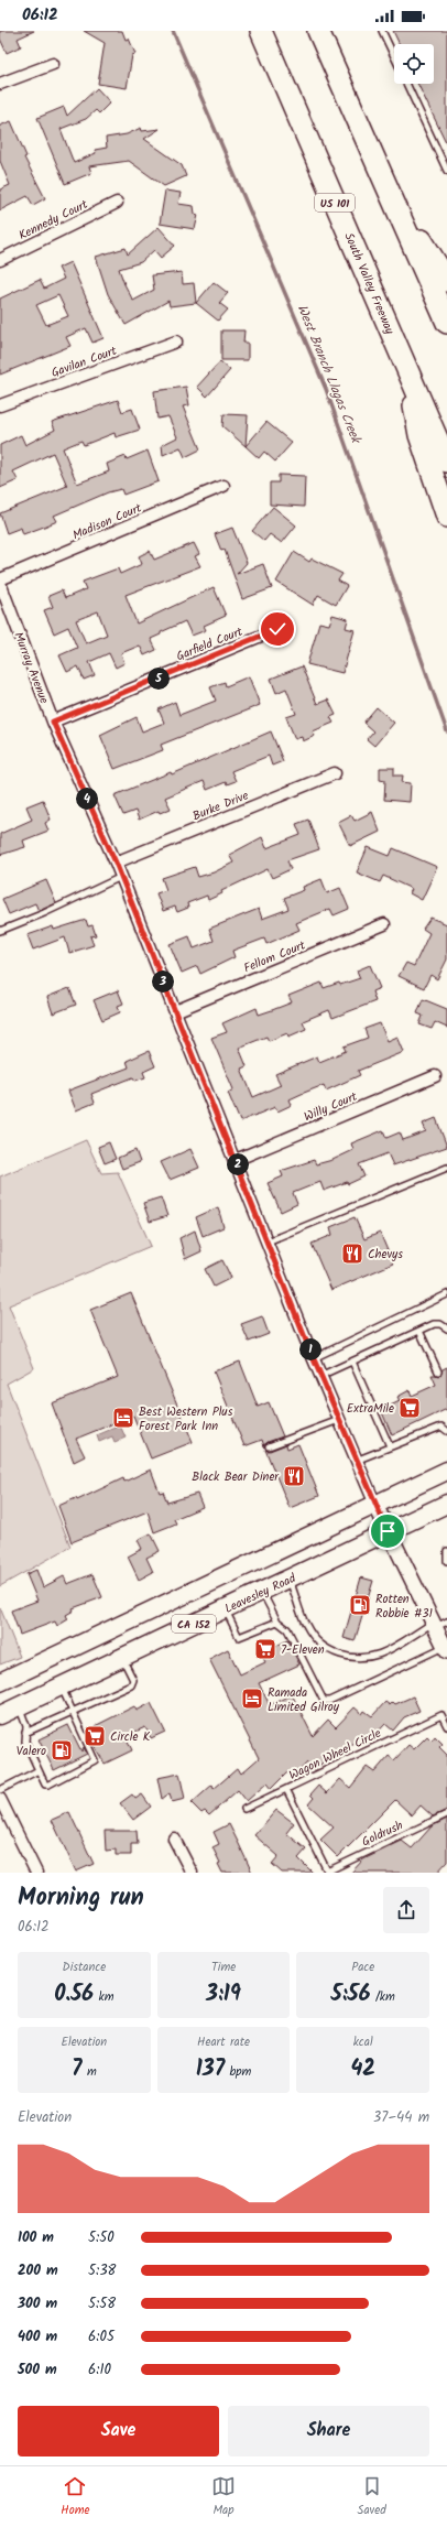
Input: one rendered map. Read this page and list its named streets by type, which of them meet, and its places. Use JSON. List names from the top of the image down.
{
  "streets": {
    "highway": ["US 101", "South Valley Freeway"],
    "main road": ["Leavesley Road", "CA 152"],
    "street": [
      "Kennedy Court",
      "Gavilan Court",
      "Madison Court",
      "Garfield Court",
      "Murray Avenue",
      "Burke Drive",
      "Fellom Court",
      "Willy Court"
    ],
    "lane": ["Wagon Wheel Circle", "Goldrush"]
  },
  "crossings": [
    ["Madison Court", "Murray Avenue"],
    ["Garfield Court", "Murray Avenue"],
    ["Murray Avenue", "Burke Drive"],
    ["Murray Avenue", "Fellom Court"],
    ["Murray Avenue", "Willy Court"],
    ["Murray Avenue", "Leavesley Road"],
    ["Murray Avenue", "CA 152"],
    ["Wagon Wheel Circle", "Goldrush"]
  ],
  "water": ["West Branch Llagas Creek"],
  "places": {
    "restaurant": ["Chevys", "Black Bear Diner"],
    "supermarket": ["ExtraMile", "7-Eleven", "Circle K"],
    "hotel": ["Best Western Plus Forest Park Inn", "Ramada Limited Gilroy"],
    "fuel station": ["Rotten Robbie #31", "Valero"]
  },
  "page": {
    "status": "06:12",
    "pins": [
      "5",
      "4",
      "3",
      "2",
      "1"
    ],
    "heading": ["Morning run", "06:12"],
    "stats": [
      ["Distance", "0.56 km"],
      ["Time", "3:19"],
      ["Pace", "5:56 /km"],
      ["Elevation", "7 m"],
      ["Heart rate", "137 bpm"],
      ["kcal", "42"]
    ],
    "chart": ["Elevation", "37–44 m"],
    "list": [
      {
        "name": "100 m",
        "note": "5:50"
      },
      {
        "name": "200 m",
        "note": "5:38"
      },
      {
        "name": "300 m",
        "note": "5:58"
      },
      {
        "name": "400 m",
        "note": "6:05"
      },
      {
        "name": "500 m",
        "note": "6:10"
      }
    ],
    "buttons": ["Save", "Share"],
    "tabs": ["Home", "Map", "Saved"]
  }
}
